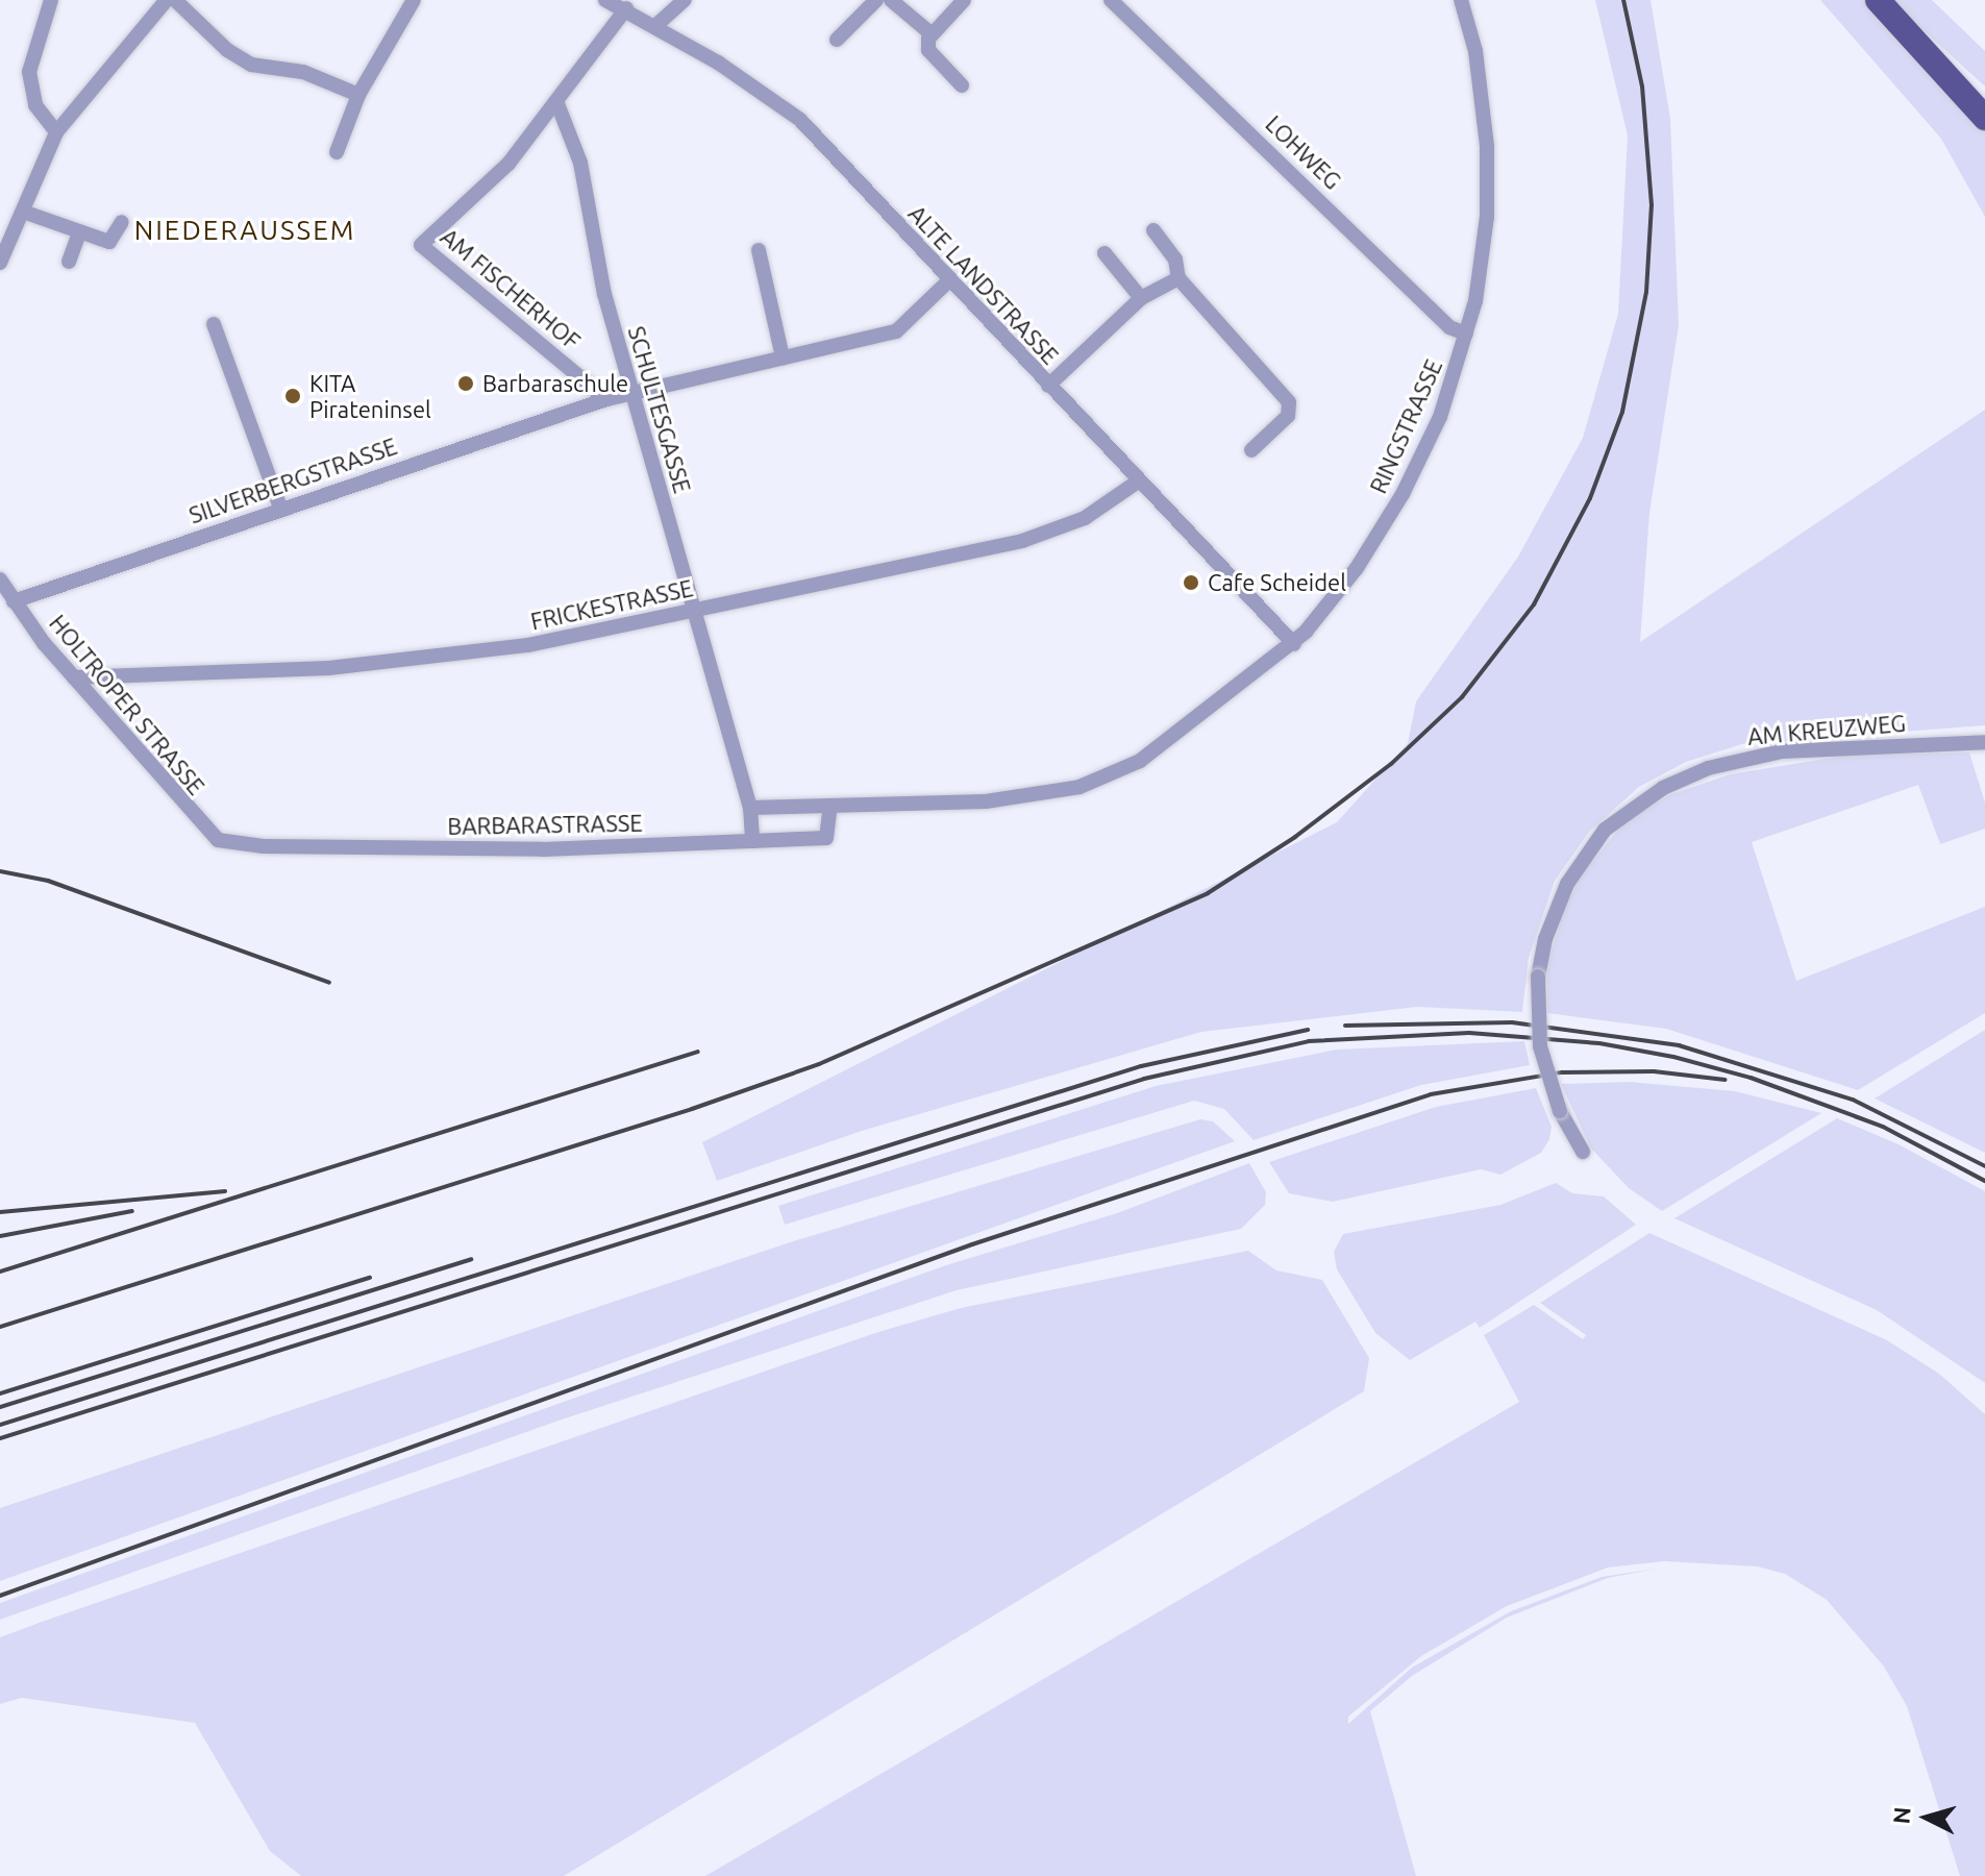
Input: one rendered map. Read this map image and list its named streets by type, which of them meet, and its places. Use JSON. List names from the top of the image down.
{
  "streets": {
    "street": [
      "LOHWEG",
      "ALTE LANDSTRASSE",
      "AM FISCHERHOF",
      "SCHULTESGASSE",
      "RINGSTRASSE",
      "SILVERBERGSTRASSE",
      "FRICKESTRASSE",
      "HOLTROPER STRASSE",
      "AM KREUZWEG",
      "BARBARASTRASSE"
    ]
  },
  "crossings": [
    ["LOHWEG", "RINGSTRASSE"],
    ["ALTE LANDSTRASSE", "RINGSTRASSE"],
    ["ALTE LANDSTRASSE", "SILVERBERGSTRASSE"],
    ["ALTE LANDSTRASSE", "FRICKESTRASSE"],
    ["AM FISCHERHOF", "SCHULTESGASSE"],
    ["AM FISCHERHOF", "SILVERBERGSTRASSE"],
    ["SCHULTESGASSE", "SILVERBERGSTRASSE"],
    ["SCHULTESGASSE", "FRICKESTRASSE"],
    ["SCHULTESGASSE", "BARBARASTRASSE"],
    ["SILVERBERGSTRASSE", "HOLTROPER STRASSE"],
    ["FRICKESTRASSE", "HOLTROPER STRASSE"],
    ["HOLTROPER STRASSE", "BARBARASTRASSE"]
  ],
  "districts": ["NIEDERAUSSEM"],
  "places": ["Barbaraschule", "KITA Pirateninsel", "Cafe Scheidel"],
  "north": "left"
}
